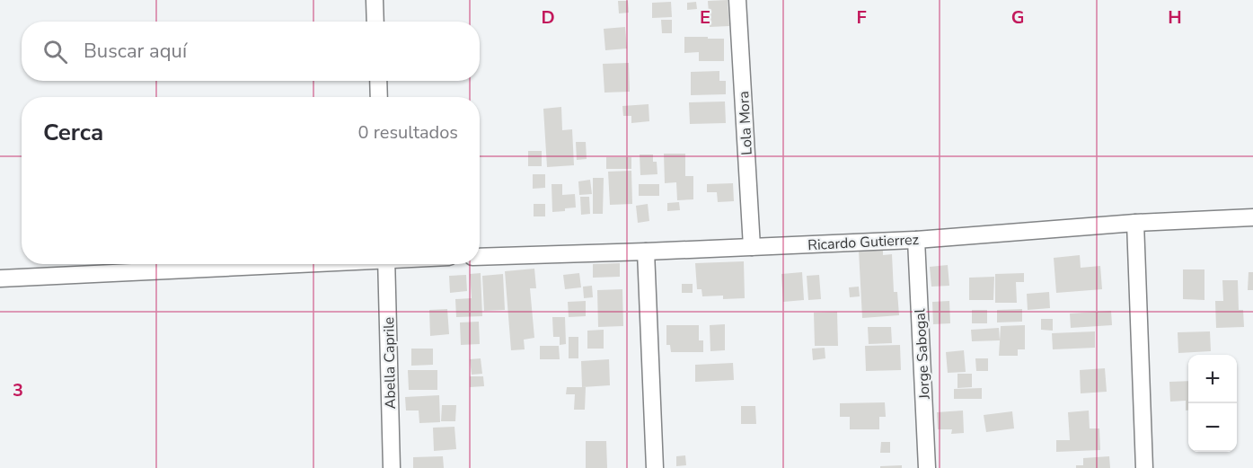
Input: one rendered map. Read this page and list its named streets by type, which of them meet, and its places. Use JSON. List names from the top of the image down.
{
  "streets": {
    "street": [
      "Lola Mora",
      "Ricardo Gutierrez",
      "Jorge Sabogal",
      "Abella Caprile"
    ]
  },
  "crossings": [
    ["Lola Mora", "Ricardo Gutierrez"],
    ["Ricardo Gutierrez", "Jorge Sabogal"]
  ],
  "page": {
    "search": "Buscar aquí",
    "heading": ["Cerca", "0 resultados"],
    "map_buttons": ["+", "−"]
  },
  "grid": {
    "columns": [
      "D",
      "E",
      "F",
      "G",
      "H"
    ],
    "rows": ["3"]
  }
}
